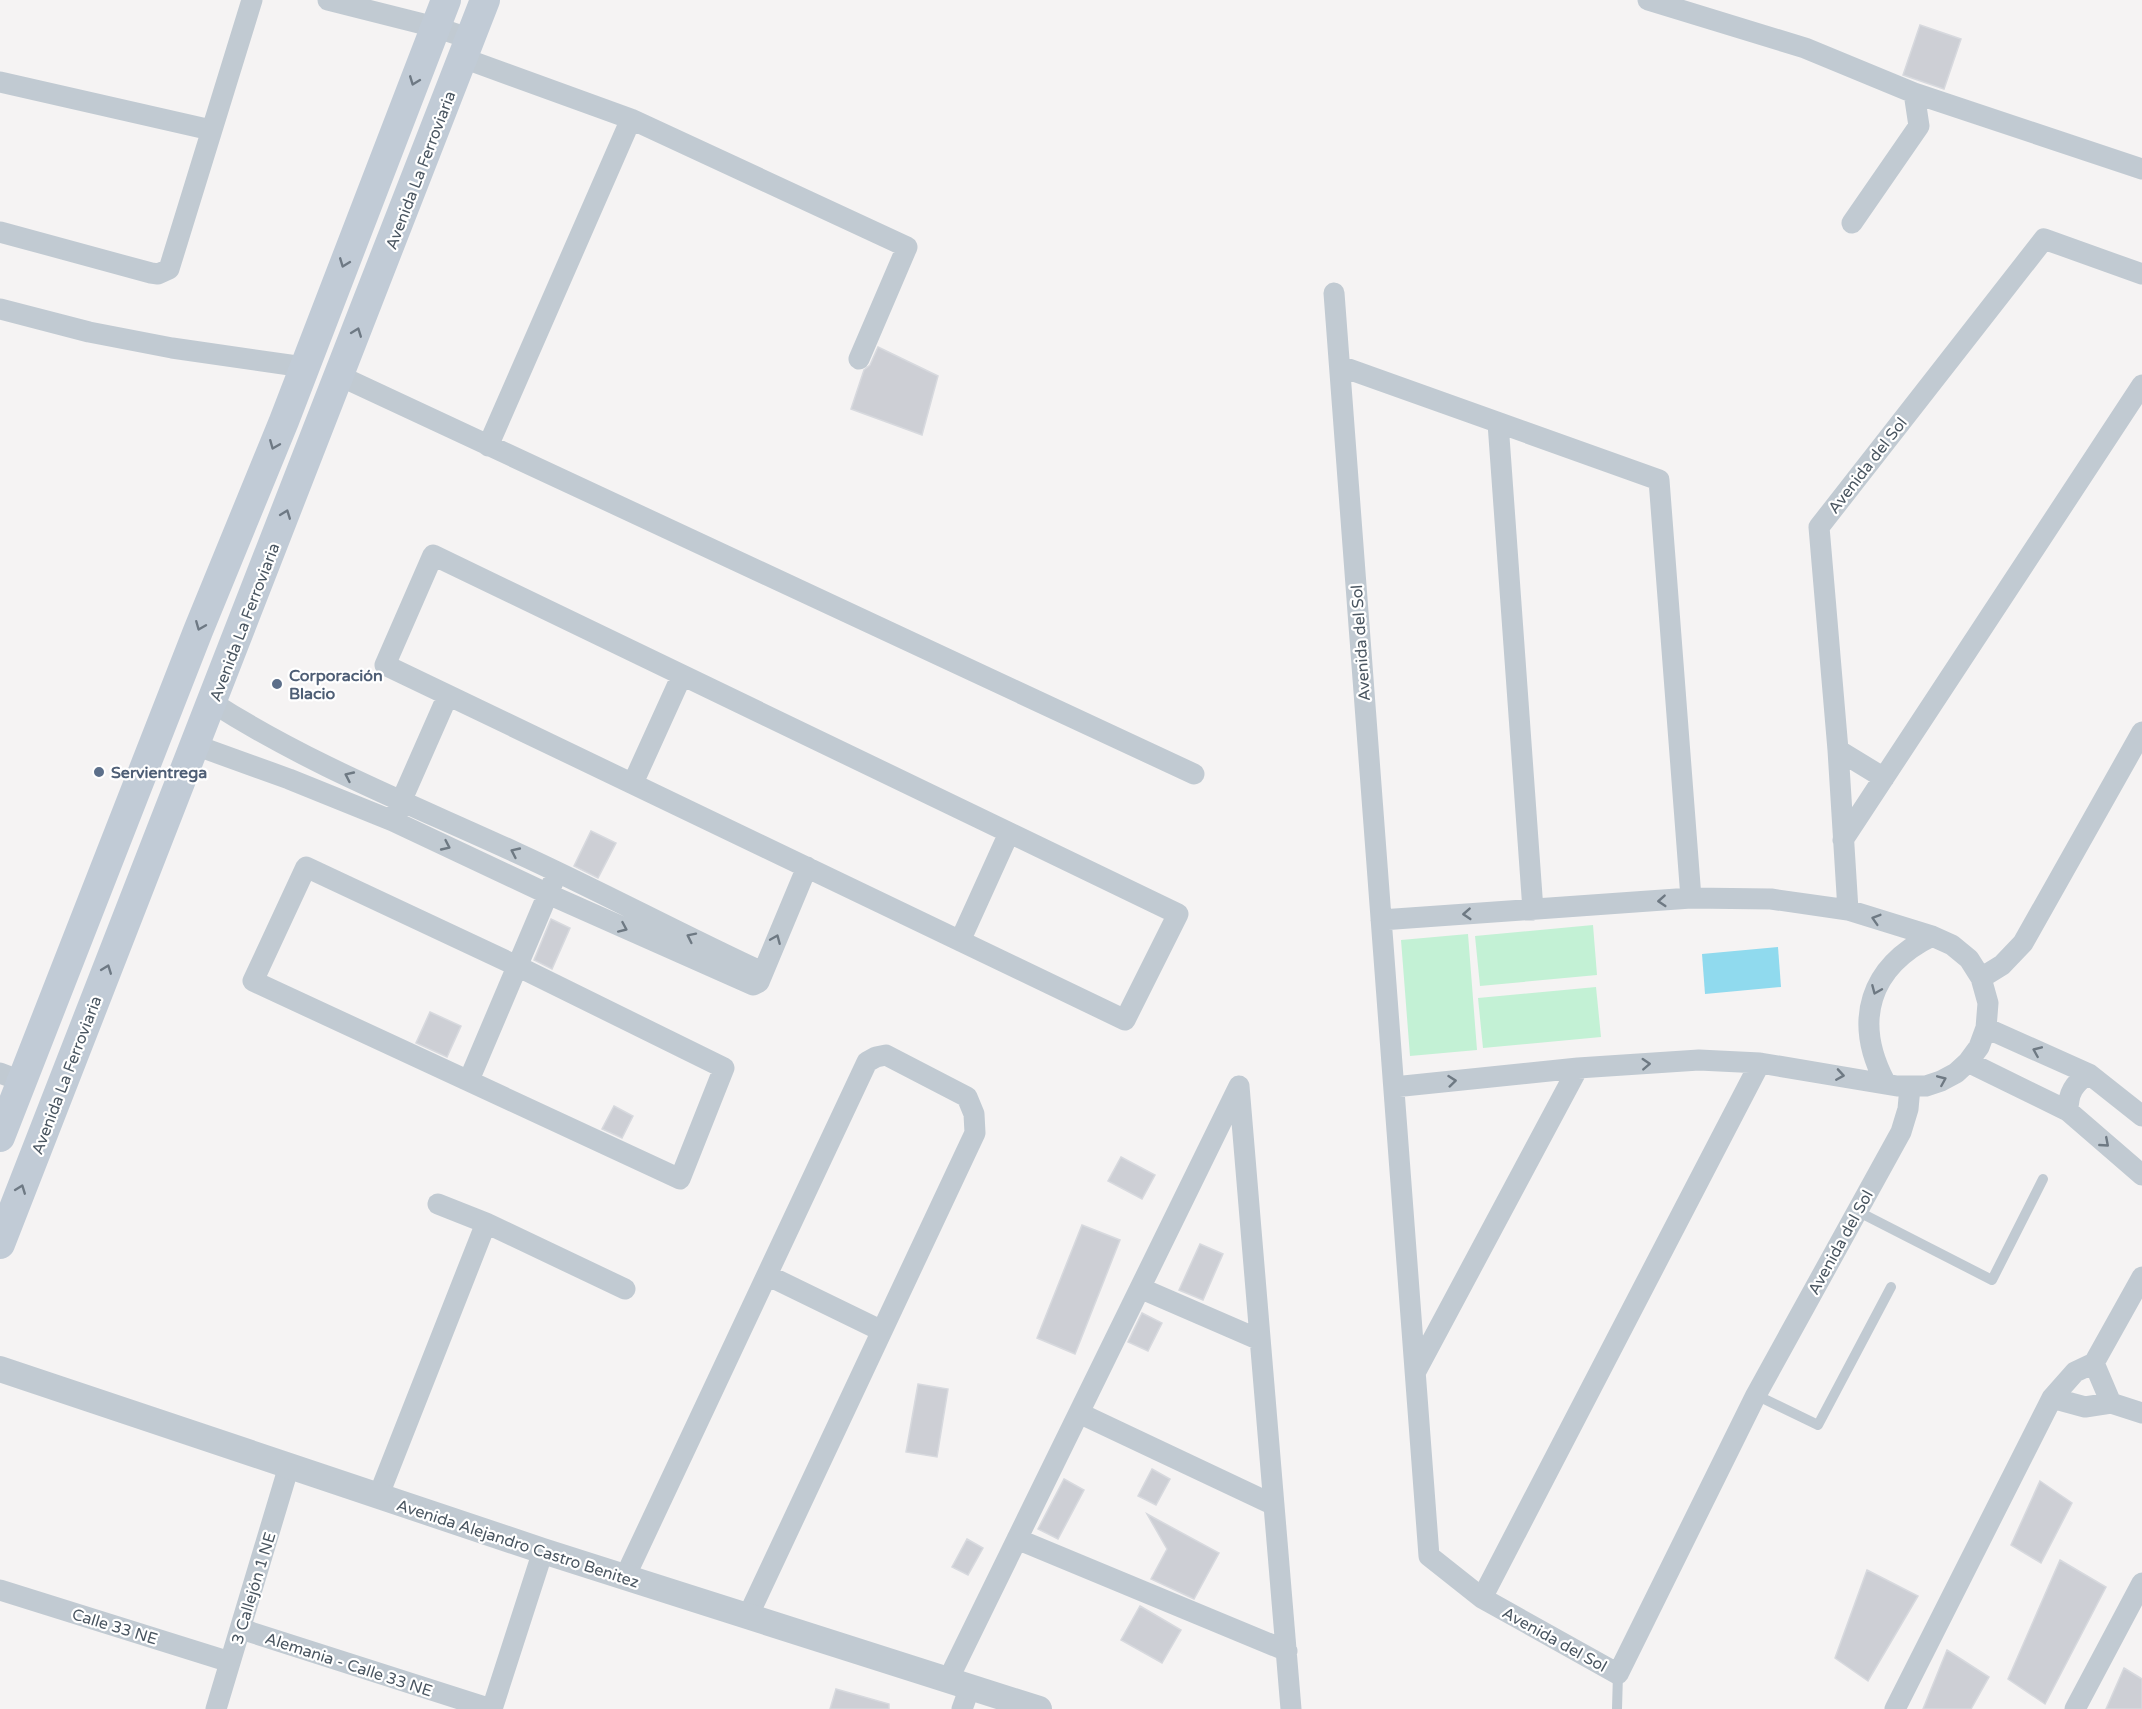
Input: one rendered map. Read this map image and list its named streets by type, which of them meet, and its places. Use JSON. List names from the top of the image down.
{
  "streets": {
    "main road": ["Avenida La Ferroviaria"],
    "street": [
      "Avenida del Sol",
      "Avenida Alejandro Castro Benitez",
      "3 Callejón 1 NE",
      "Calle 33 NE",
      "Alemania - Calle 33 NE"
    ]
  },
  "crossings": [
    ["Avenida Alejandro Castro Benitez", "3 Callejón 1 NE"],
    ["3 Callejón 1 NE", "Calle 33 NE"],
    ["3 Callejón 1 NE", "Alemania - Calle 33 NE"]
  ],
  "places": ["Corporación Blacio", "Servientrega"]
}
